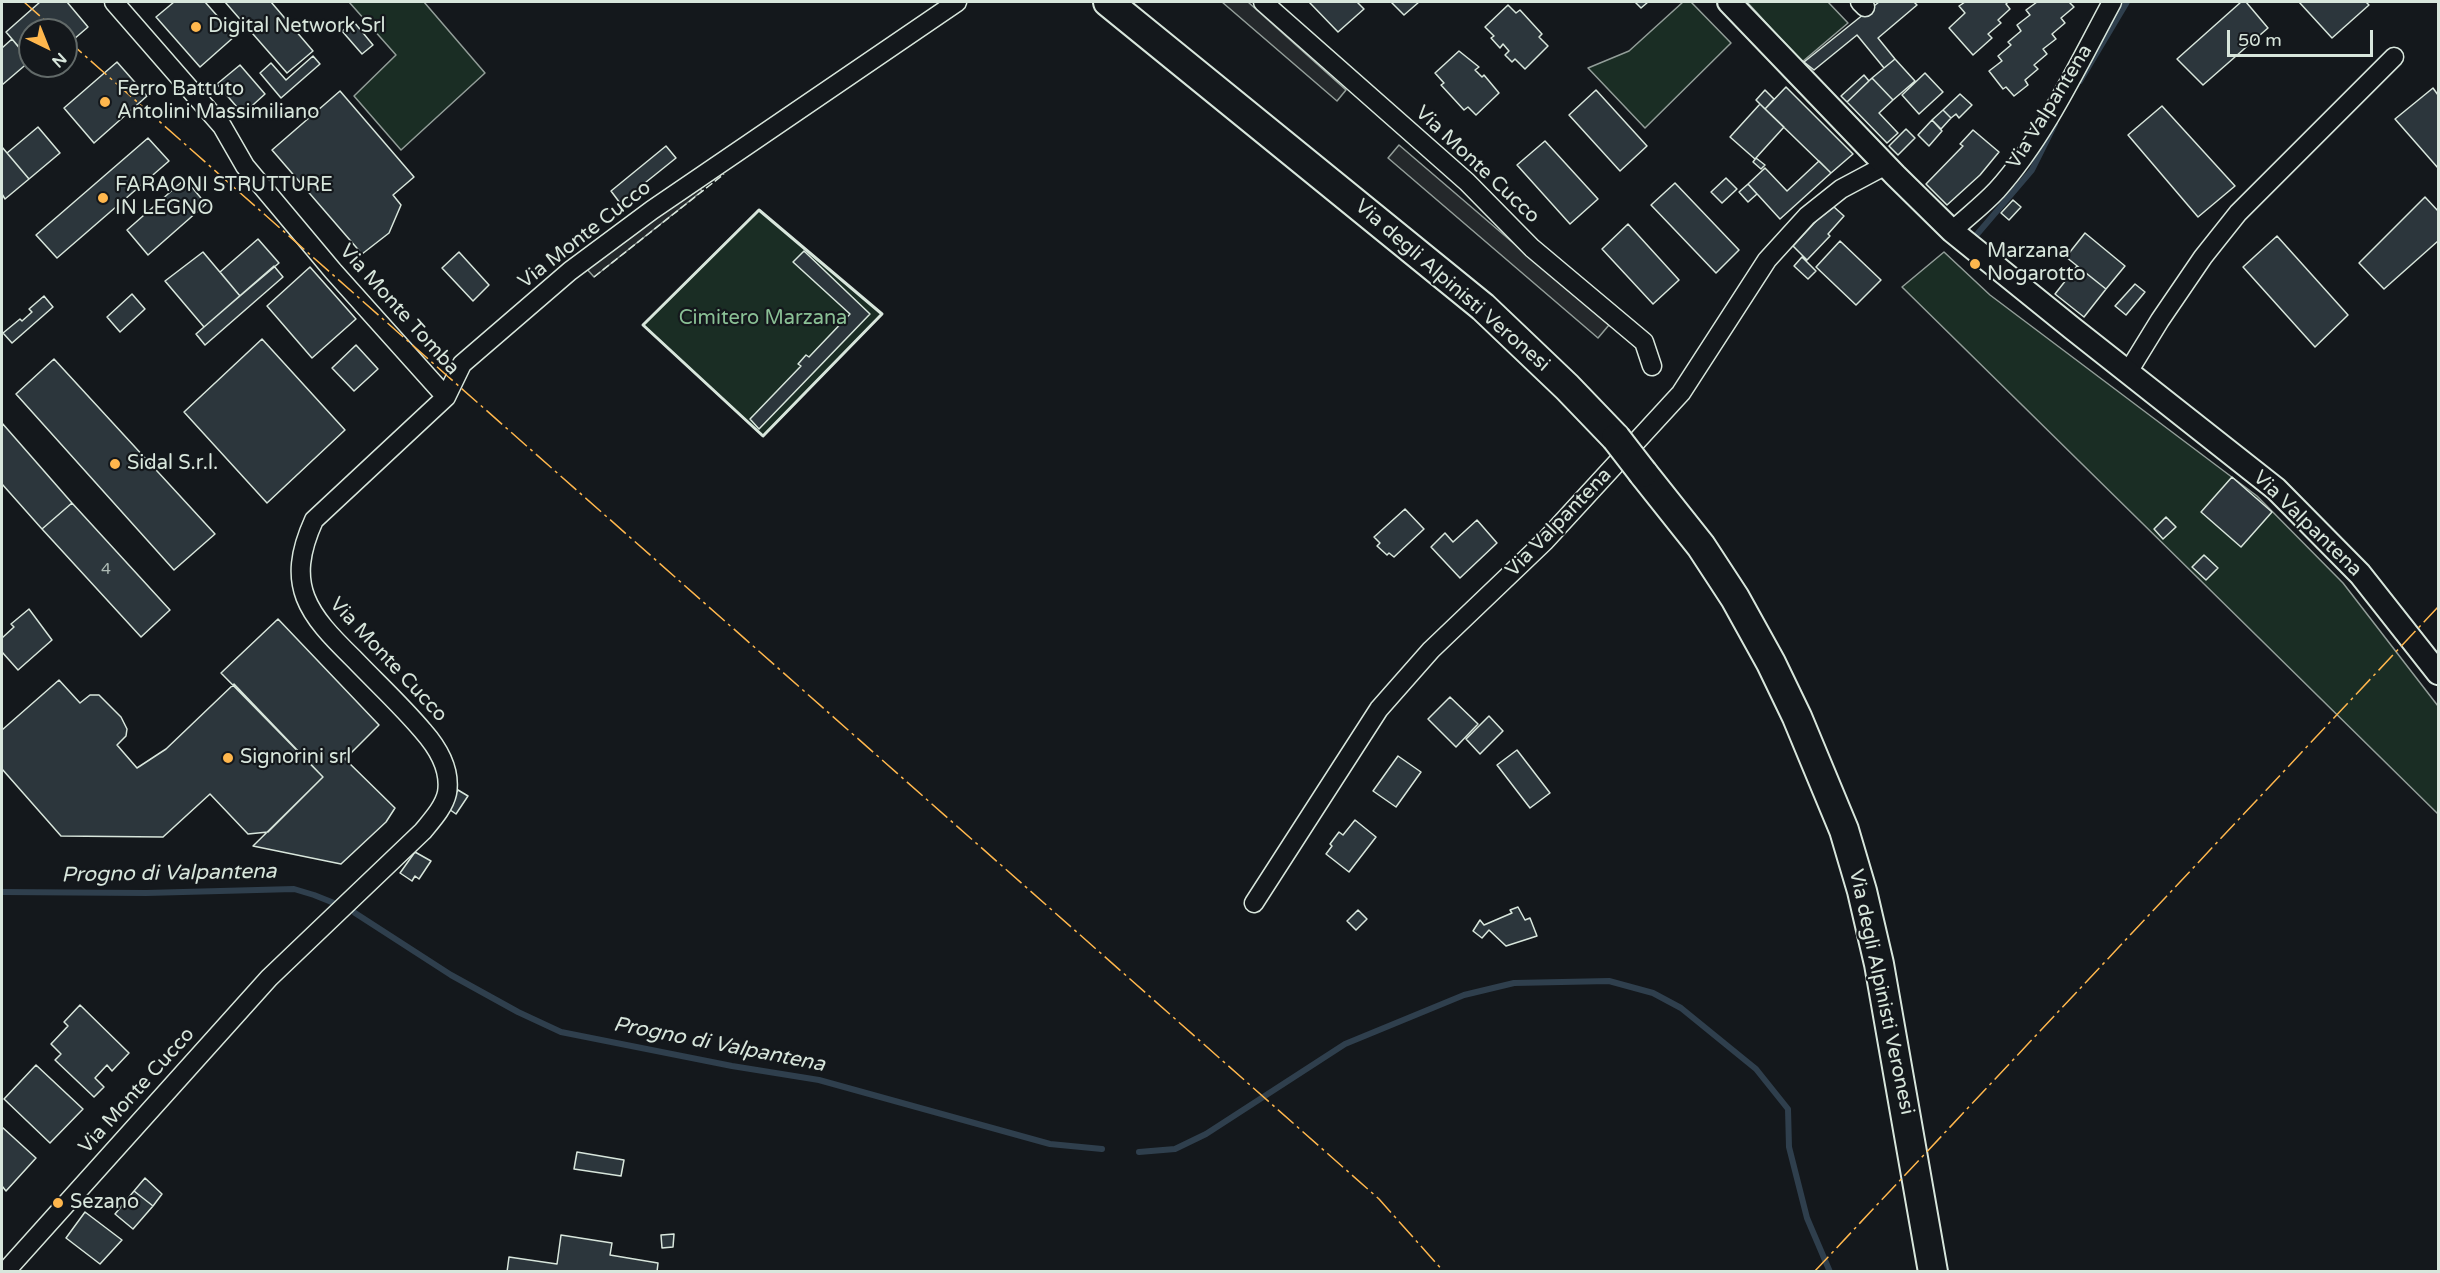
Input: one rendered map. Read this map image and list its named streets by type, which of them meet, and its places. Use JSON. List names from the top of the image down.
{
  "streets": {
    "highway": ["Via degli Alpinisti Veronesi"],
    "street": ["Via Valpantena", "Via Monte Cucco", "Via Monte Tomba"]
  },
  "crossings": [
    ["Via Monte Cucco", "Via Monte Tomba"]
  ],
  "water": ["Progno di Valpantena"],
  "parks": ["Cimitero Marzana"],
  "places": [
    "Digital Network Srl",
    "Ferro Battuto Antolini Massimiliano",
    "FARAONI STRUTTURE IN LEGNO",
    "Marzana Nogarotto",
    "Sidal S.r.l.",
    "Signorini srl",
    "Sezano"
  ],
  "house_numbers": ["4"],
  "scale_bar": "50 m",
  "north": "bottom right"
}
